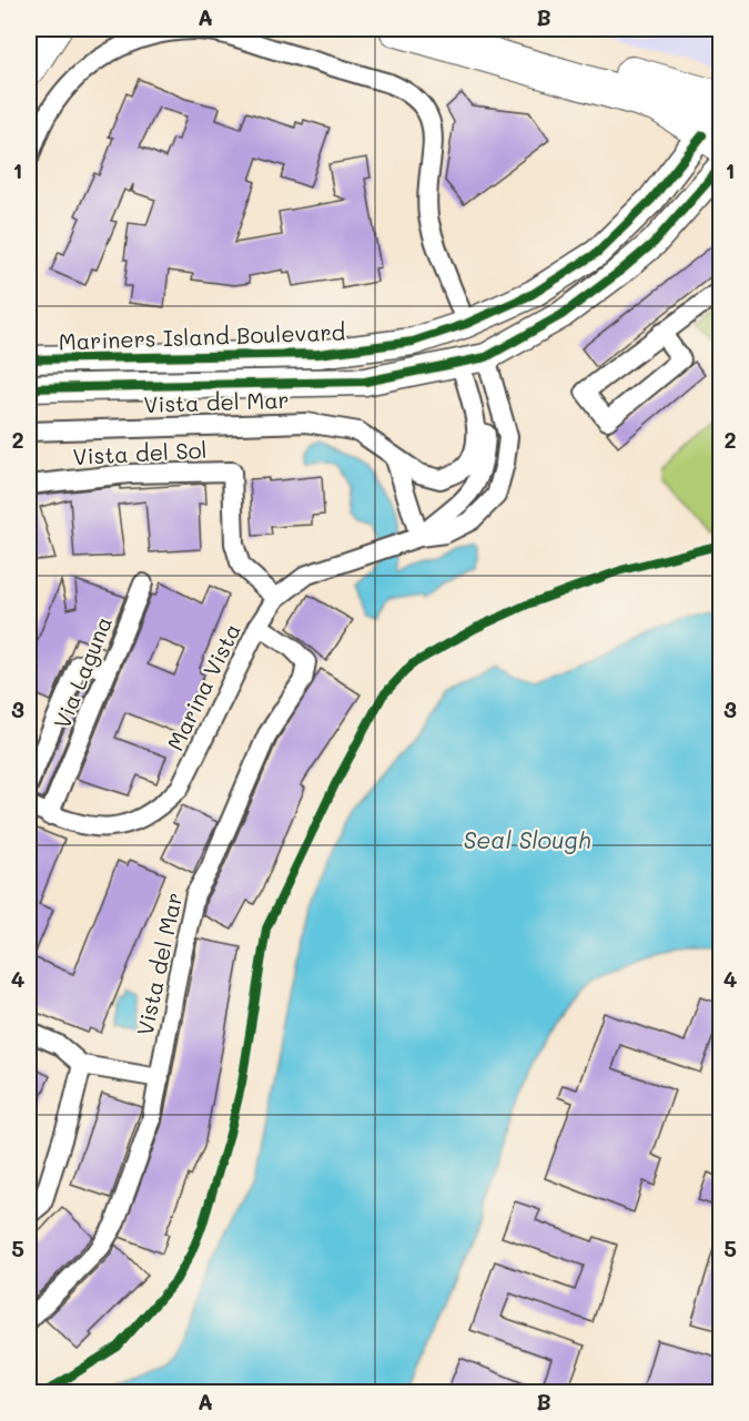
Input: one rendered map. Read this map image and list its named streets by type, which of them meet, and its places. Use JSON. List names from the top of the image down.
{
  "streets": {
    "main road": ["Mariners Island Boulevard"],
    "street": [
      "Vista del Mar",
      "Vista del Sol",
      "Via Laguna",
      "Marina Vista"
    ]
  },
  "crossings": [
    ["Vista del Mar", "Marina Vista"],
    ["Vista del Sol", "Marina Vista"],
    ["Via Laguna", "Marina Vista"]
  ],
  "water": ["Seal Slough"],
  "grid": {
    "columns": ["A", "B"],
    "rows": [
      "1",
      "2",
      "3",
      "4",
      "5"
    ]
  }
}
